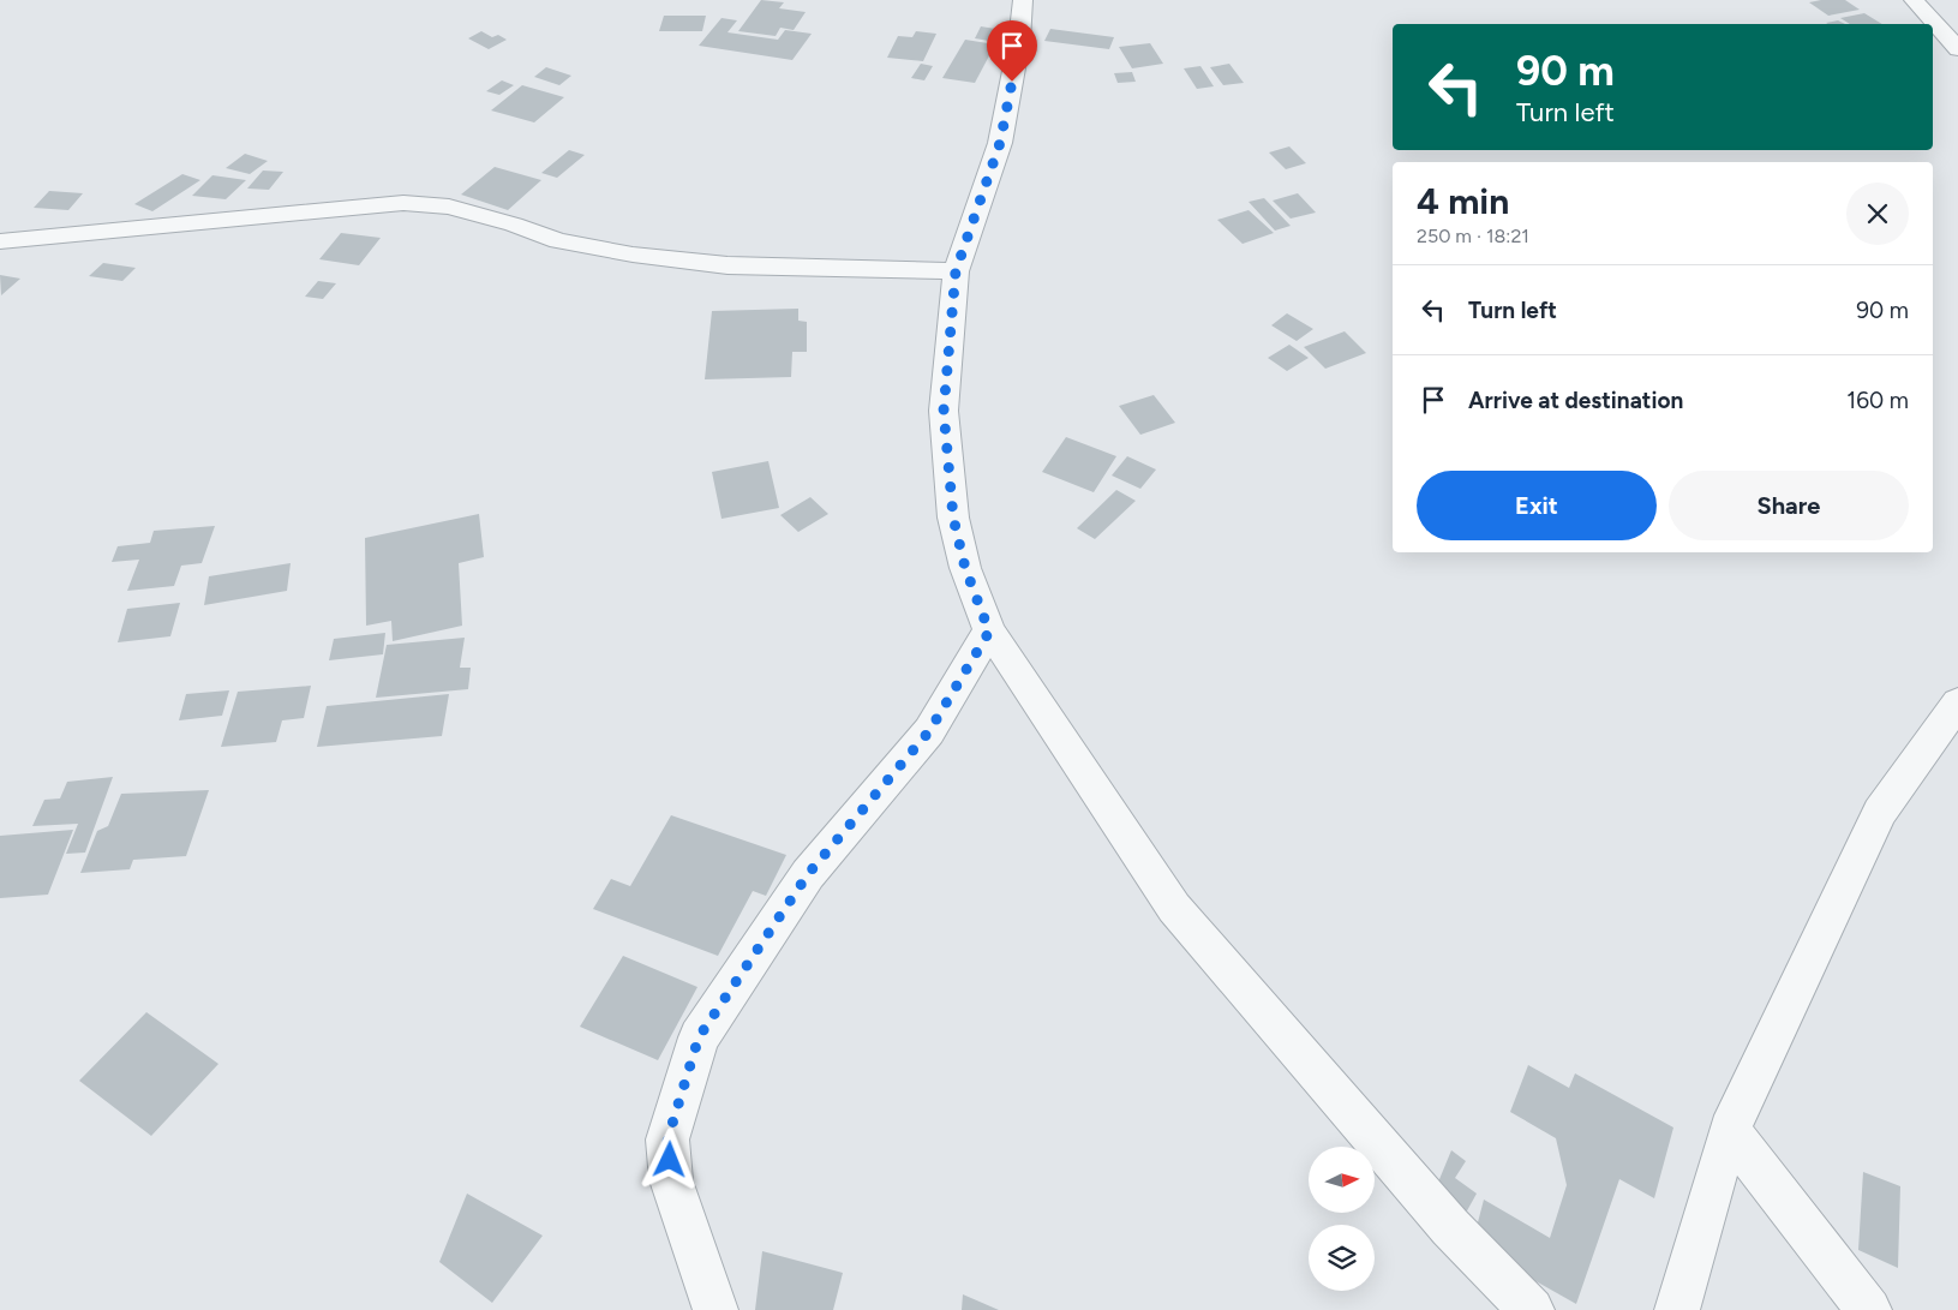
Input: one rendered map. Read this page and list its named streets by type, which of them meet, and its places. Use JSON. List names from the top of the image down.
{
  "north": "right",
  "page": {
    "turn": ["90 m", "Turn left"],
    "heading": ["4 min", "250 m · 18:21"],
    "list": [
      {
        "name": "Turn left",
        "value": "90 m"
      },
      {
        "name": "Arrive at destination",
        "value": "160 m"
      }
    ],
    "buttons": ["Exit", "Share"]
  }
}
